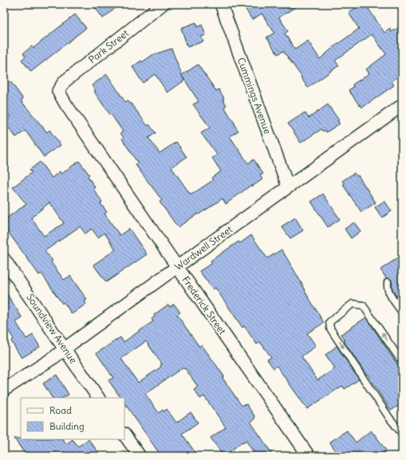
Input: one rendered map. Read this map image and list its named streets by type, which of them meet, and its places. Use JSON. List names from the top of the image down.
{
  "streets": {
    "street": [
      "Park Street",
      "Cummings Avenue",
      "Wardwell Street",
      "Frederick Street",
      "Soundview Avenue"
    ]
  },
  "crossings": [
    ["Park Street", "Frederick Street"],
    ["Cummings Avenue", "Wardwell Street"],
    ["Wardwell Street", "Frederick Street"],
    ["Wardwell Street", "Soundview Avenue"]
  ],
  "legend": ["Road", "Building"]
}
